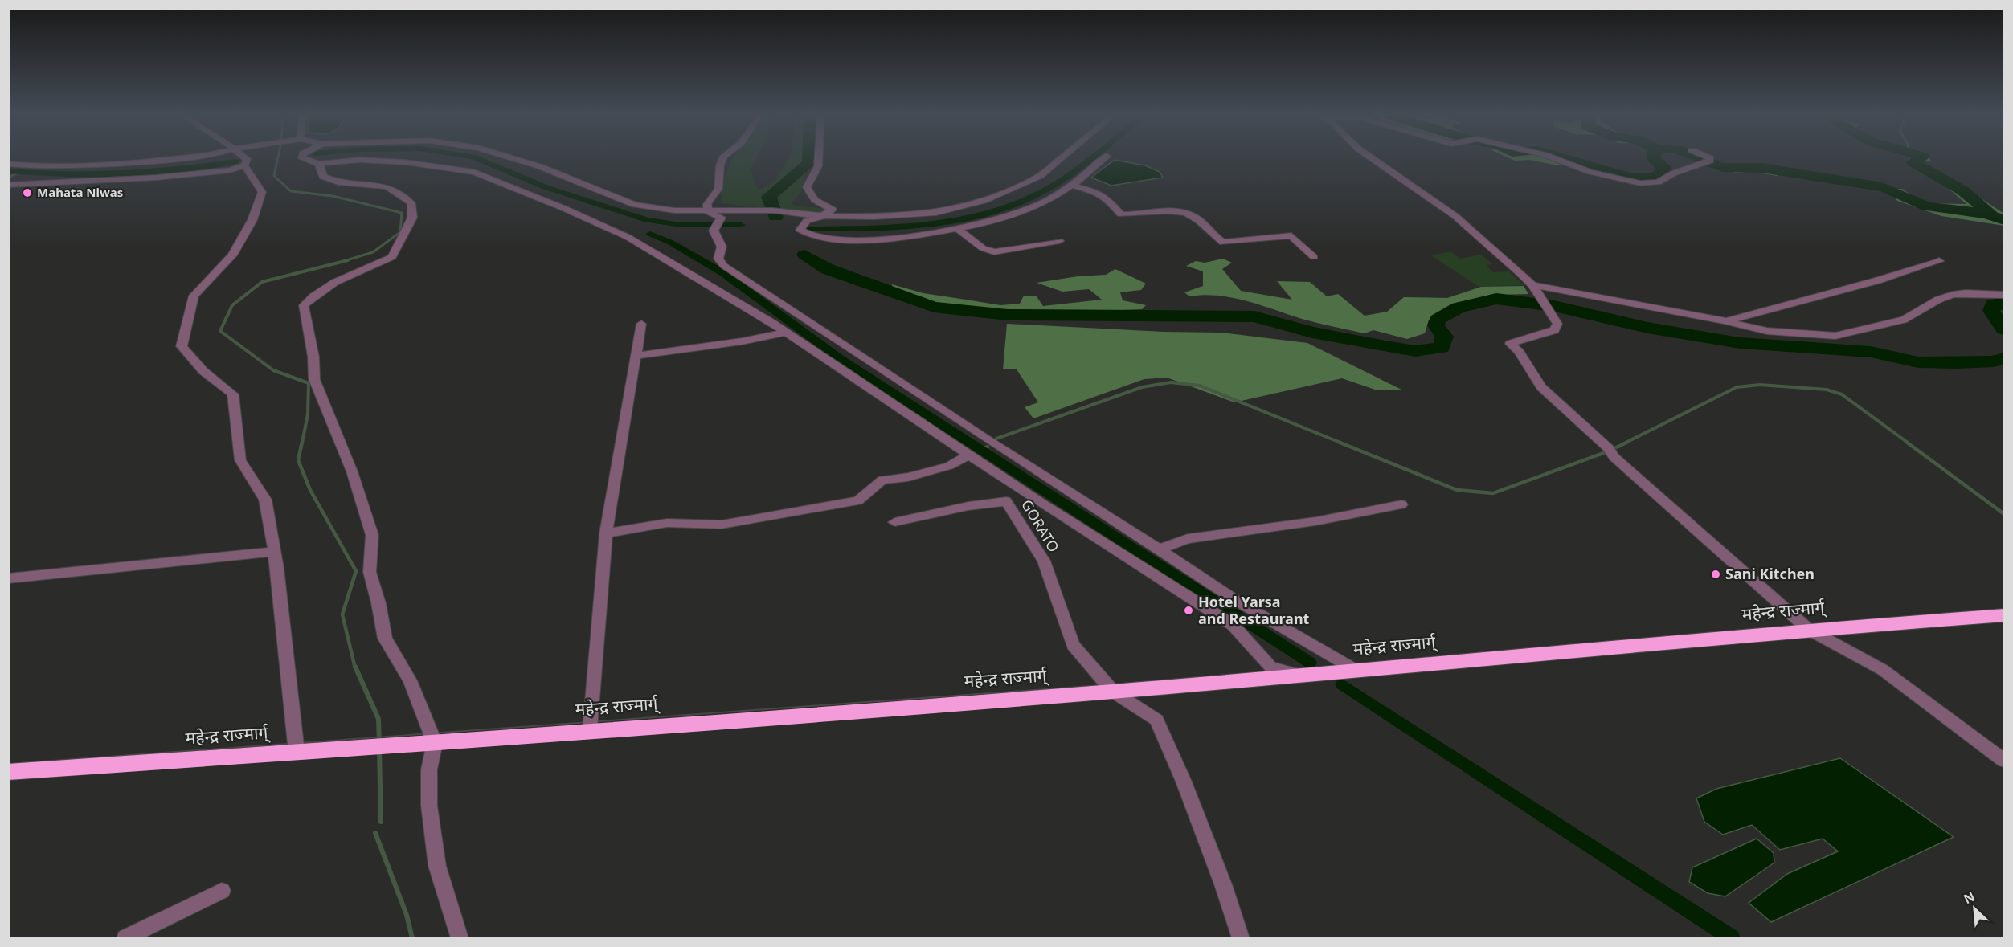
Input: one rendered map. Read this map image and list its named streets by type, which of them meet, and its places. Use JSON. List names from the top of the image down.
{
  "streets": {
    "highway": ["महेन्द्र राज्मार्ग्"],
    "street": ["GORATO"]
  },
  "crossings": [
    ["GORATO", "महेन्द्र राज्मार्ग्"]
  ],
  "places": ["Mahata Niwas", "Sani Kitchen", "Hotel Yarsa and Restaurant"],
  "north": "top left"
}
